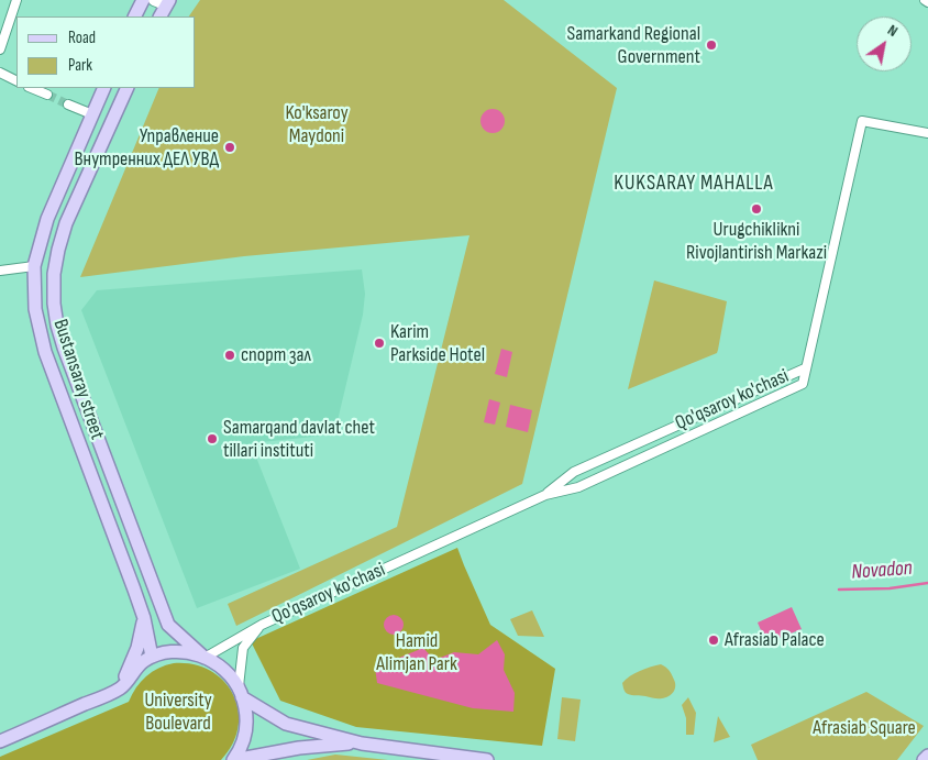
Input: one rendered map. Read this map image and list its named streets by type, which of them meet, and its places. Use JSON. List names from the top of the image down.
{
  "streets": {
    "main road": ["Bustansaray street"],
    "street": ["Qo'qsaroy ko'chasi"]
  },
  "crossings": [
    ["Bustansaray street", "Qo'qsaroy ko'chasi"]
  ],
  "districts": ["KUKSARAY MAHALLA"],
  "water": ["Novadon"],
  "parks": [
    "Ko'ksaroy Maydoni",
    "Hamid Alimjan Park",
    "University Boulevard",
    "Afrasiab Square"
  ],
  "places": [
    "Samarkand Regional Government",
    "Управление Внутренних ДЕЛ УВД",
    "Urugchiklikni Rivojlantirish Markazi",
    "Karim Parkside Hotel",
    "спорт зал",
    "Samarqand davlat chet tillari instituti",
    "Afrasiab Palace"
  ],
  "legend": ["Road", "Park"],
  "north": "top right"
}
